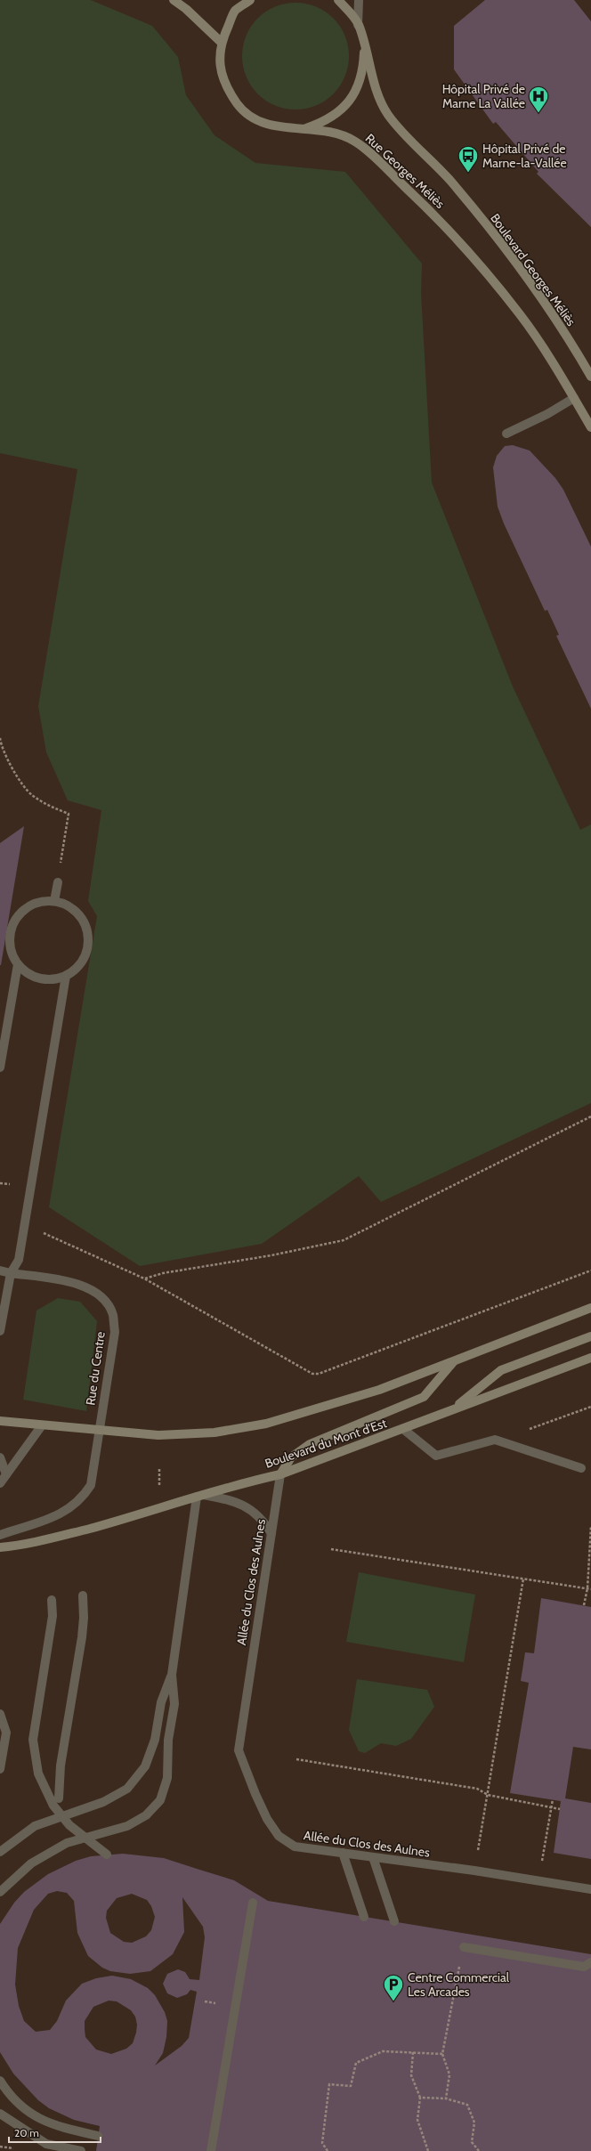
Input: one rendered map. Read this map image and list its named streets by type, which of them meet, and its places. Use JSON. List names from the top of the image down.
{
  "streets": {
    "main road": ["Rue Georges Méliès", "Boulevard Georges Méliès", "Boulevard du Mont d'Est"],
    "street": ["Rue du Centre", "Allée du Clos des Aulnes"]
  },
  "crossings": [
    ["Rue Georges Méliès", "Boulevard Georges Méliès"],
    ["Boulevard du Mont d'Est", "Allée du Clos des Aulnes"]
  ],
  "places": {
    "hospital": ["Hôpital Privé de Marne La Vallée"],
    "bus stop": ["Hôpital Privé de Marne-la-Vallée"],
    "parking": ["Centre Commercial Les Arcades"]
  },
  "scale_bar": "20 m"
}
